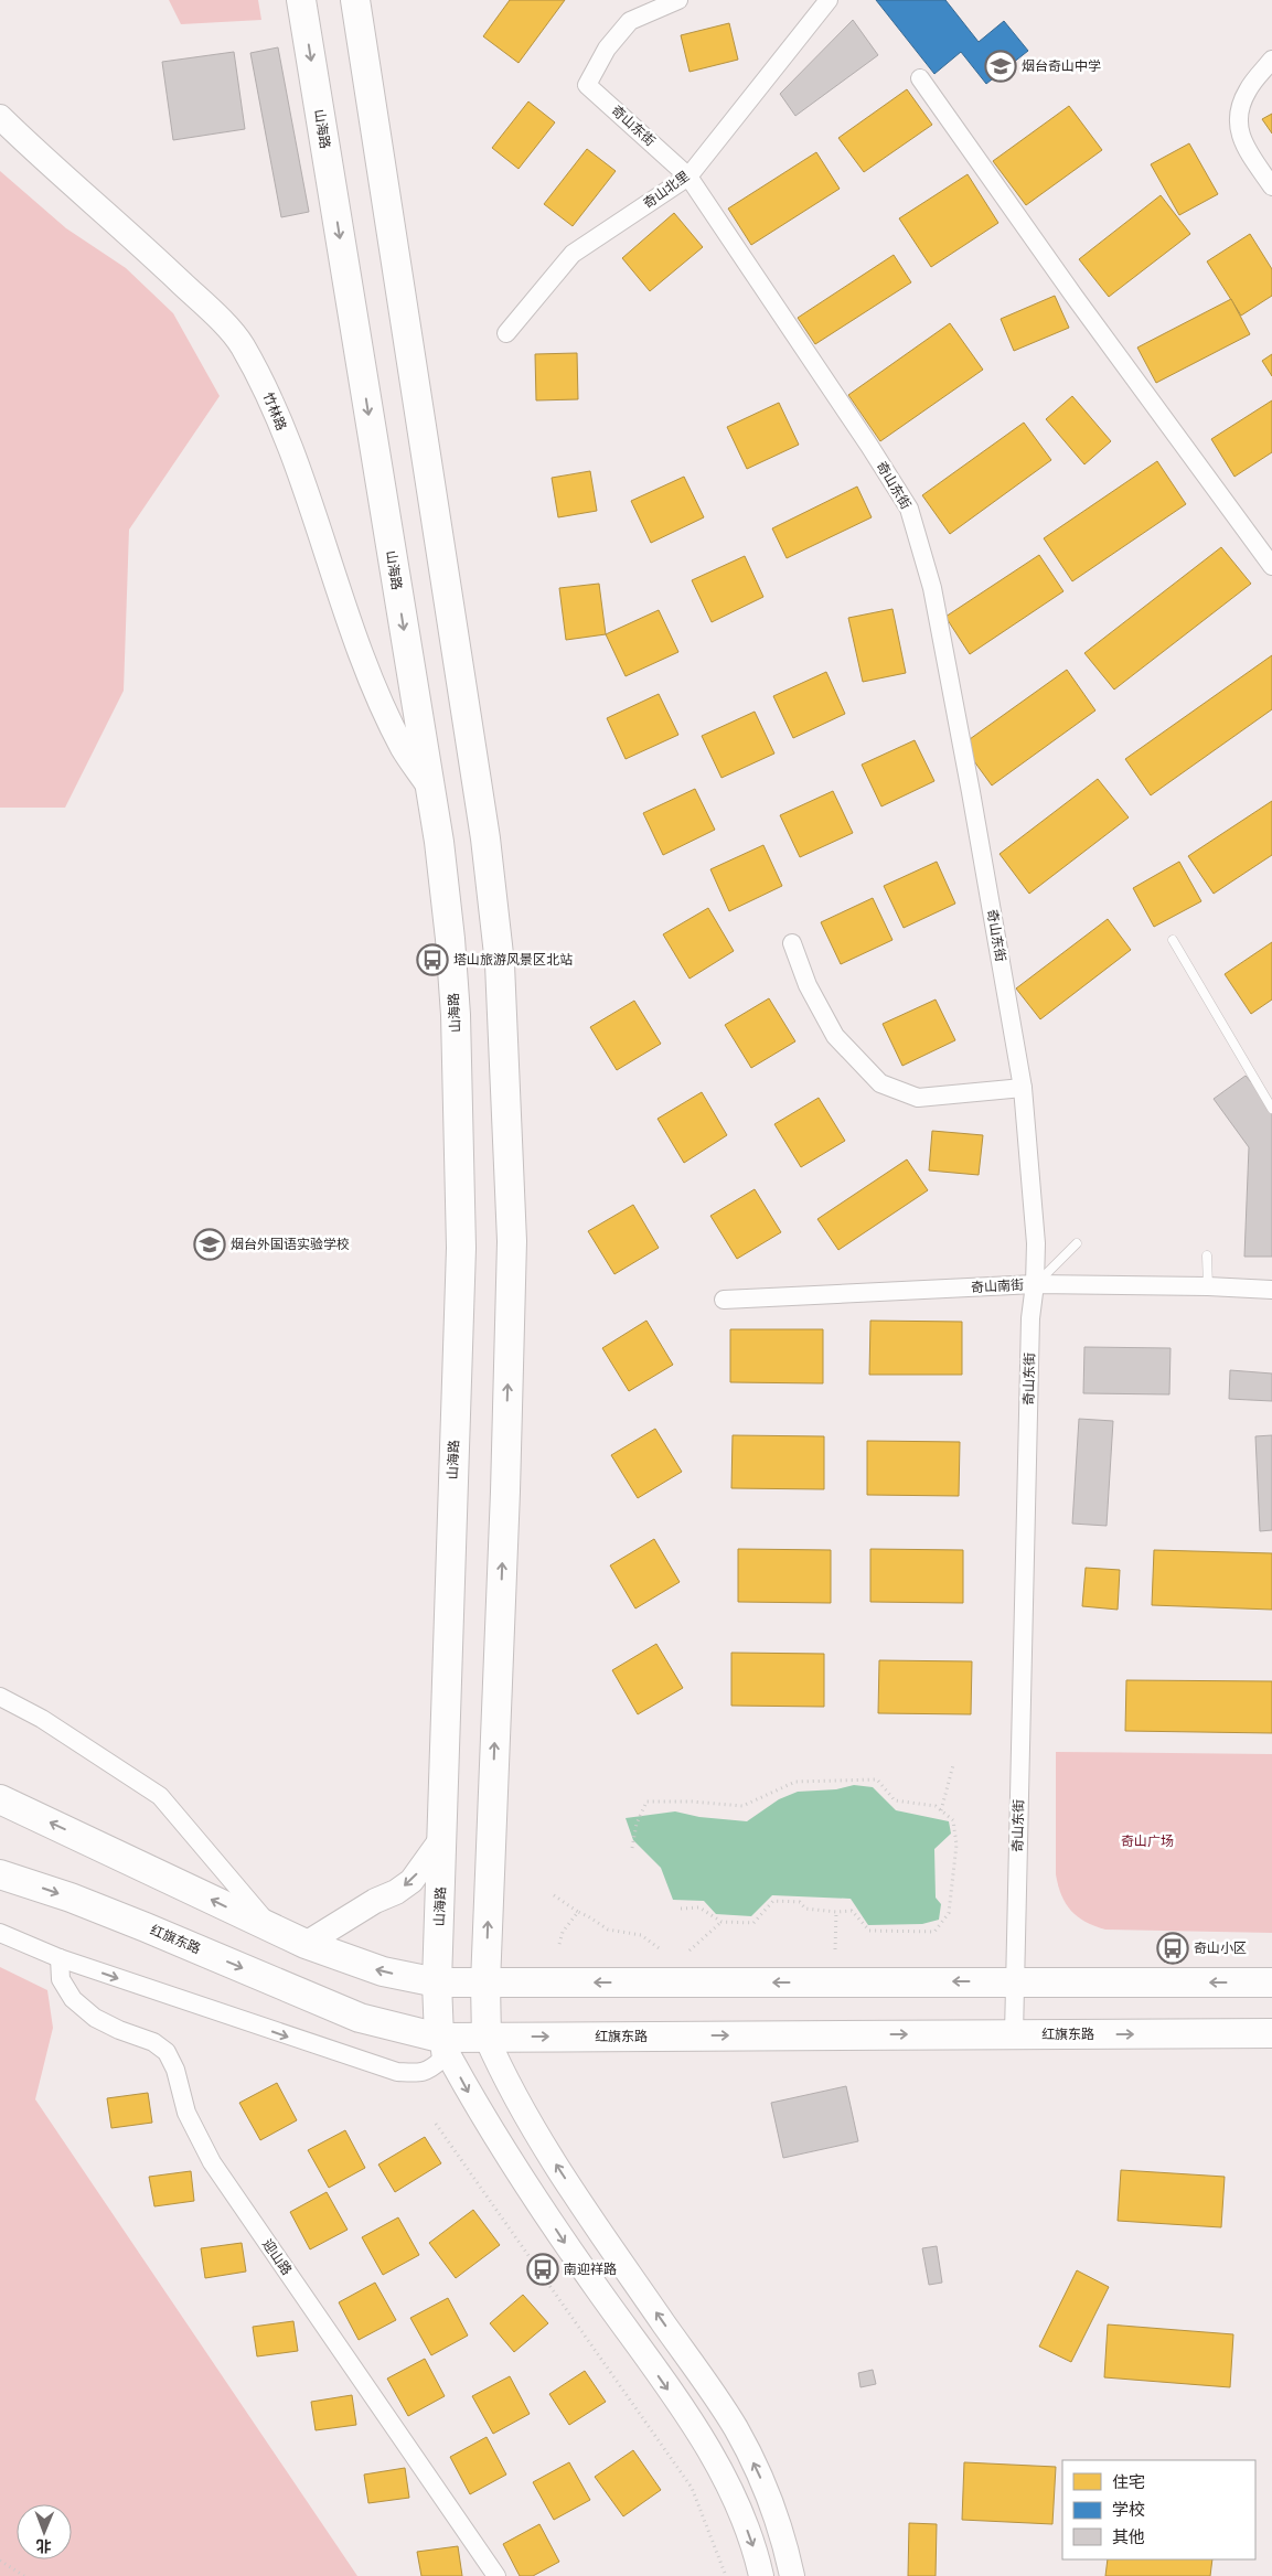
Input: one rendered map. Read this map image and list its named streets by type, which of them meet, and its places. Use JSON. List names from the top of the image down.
{
  "streets": {
    "main road": ["山海路", "竹林路", "红旗东路"],
    "street": [
      "奇山东街",
      "奇山北里",
      "奇山南街",
      "迎山路"
    ]
  },
  "crossings": [
    ["奇山东街", "奇山北里"],
    ["奇山东街", "奇山南街"],
    ["奇山东街", "红旗东路"],
    ["山海路", "竹林路"],
    ["山海路", "红旗东路"]
  ],
  "parks": ["奇山广场"],
  "places": {
    "school or university": ["烟台奇山中学", "烟台外国语实验学校"],
    "bus stop": ["塔山旅游风景区北站", "奇山小区", "南迎祥路"]
  },
  "legend": ["住宅", "学校", "其他"],
  "north": "bottom"
}
